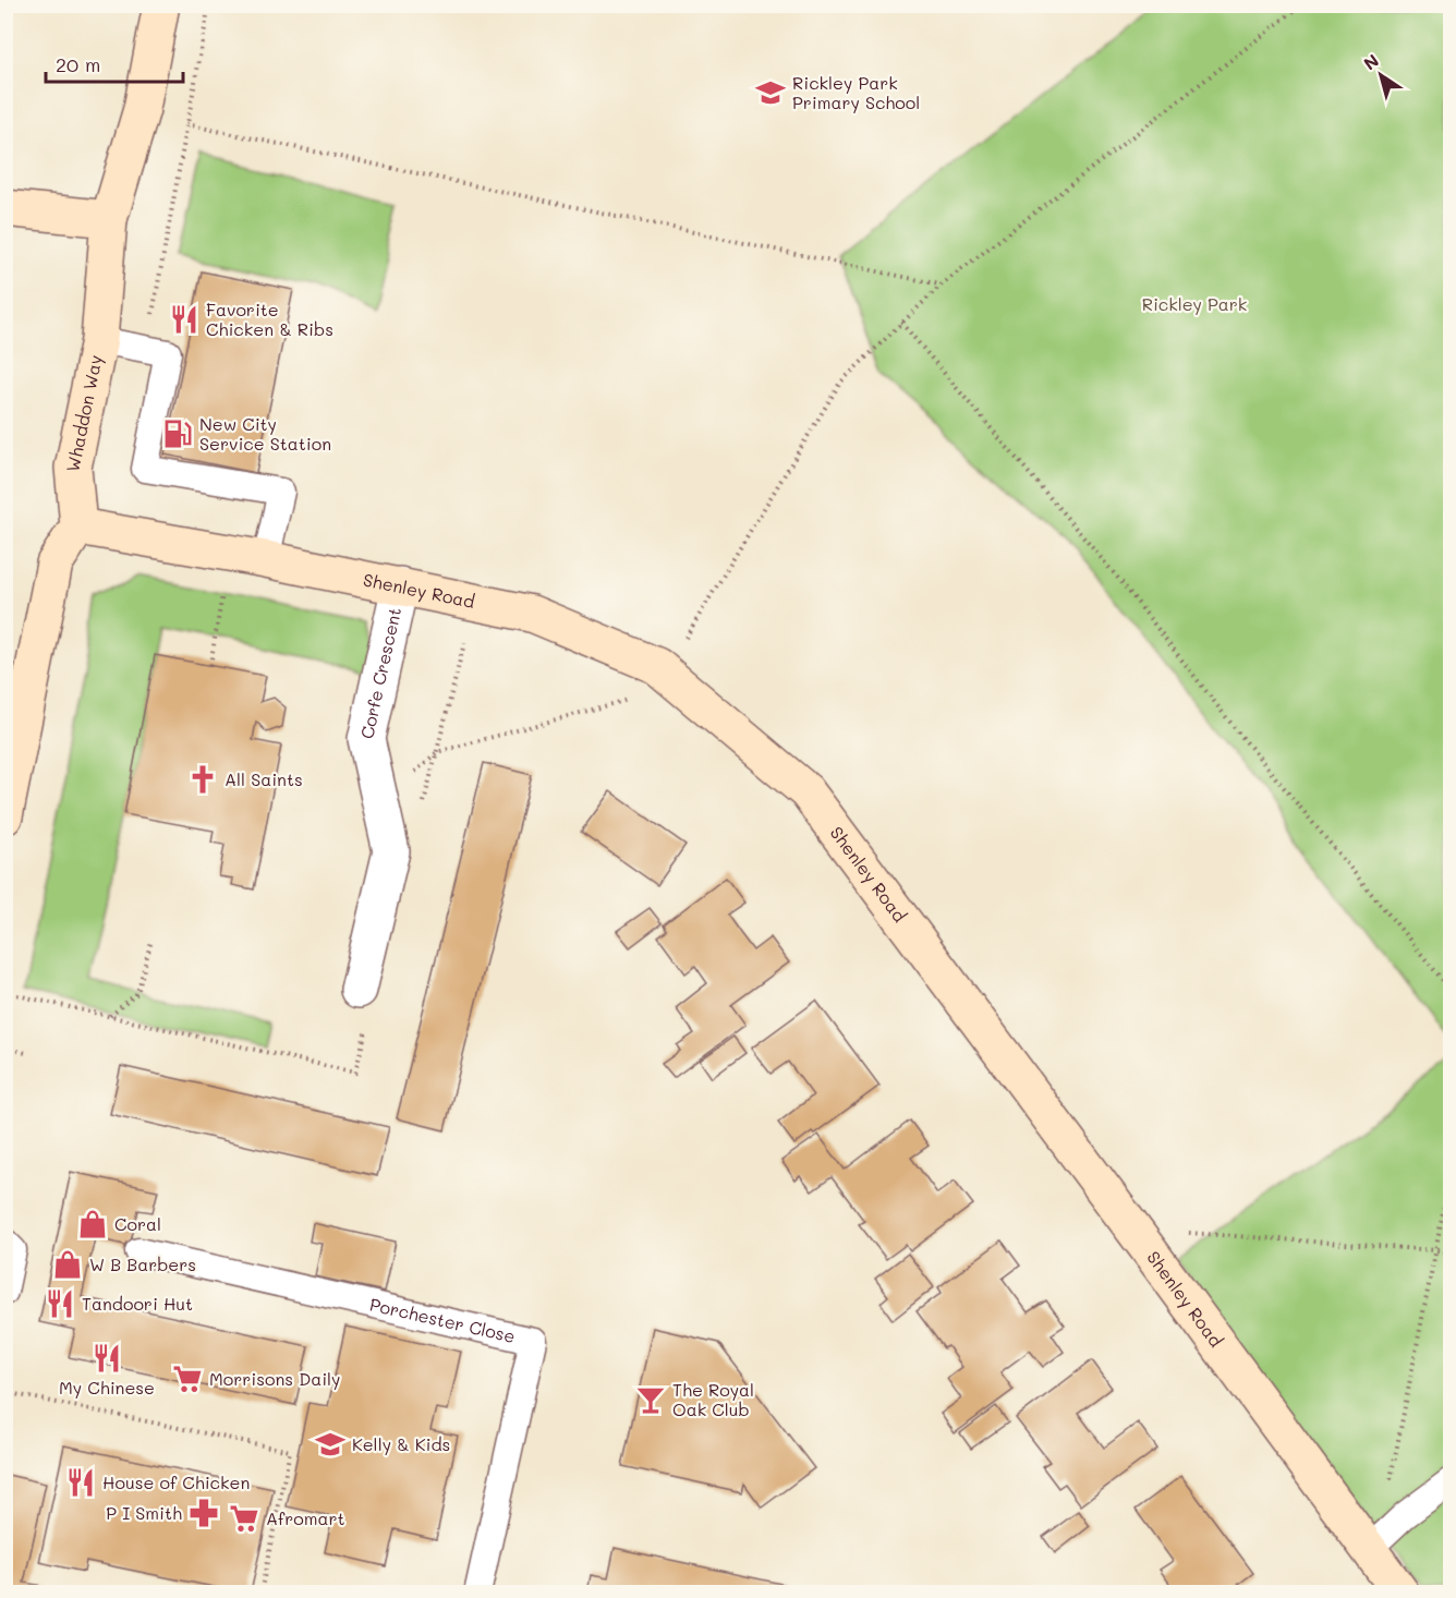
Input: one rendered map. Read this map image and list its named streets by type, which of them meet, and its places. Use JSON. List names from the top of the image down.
{
  "streets": {
    "street": ["Whaddon Way", "Shenley Road", "Corfe Crescent"],
    "lane": ["Porchester Close"]
  },
  "crossings": [
    ["Whaddon Way", "Shenley Road"],
    ["Shenley Road", "Corfe Crescent"]
  ],
  "parks": ["Rickley Park"],
  "places": {
    "school or university": ["Rickley Park Primary School", "Kelly & Kids"],
    "restaurant": [
      "Favorite Chicken & Ribs",
      "Tandoori Hut",
      "My Chinese",
      "House of Chicken"
    ],
    "fuel station": ["New City Service Station"],
    "church": ["All Saints"],
    "shop": ["Coral", "W B Barbers"],
    "supermarket": ["Morrisons Daily", "Afromart"],
    "bar": ["The Royal Oak Club"],
    "pharmacy": ["P I Smith"]
  },
  "scale_bar": "20 m",
  "north": "top left"
}
